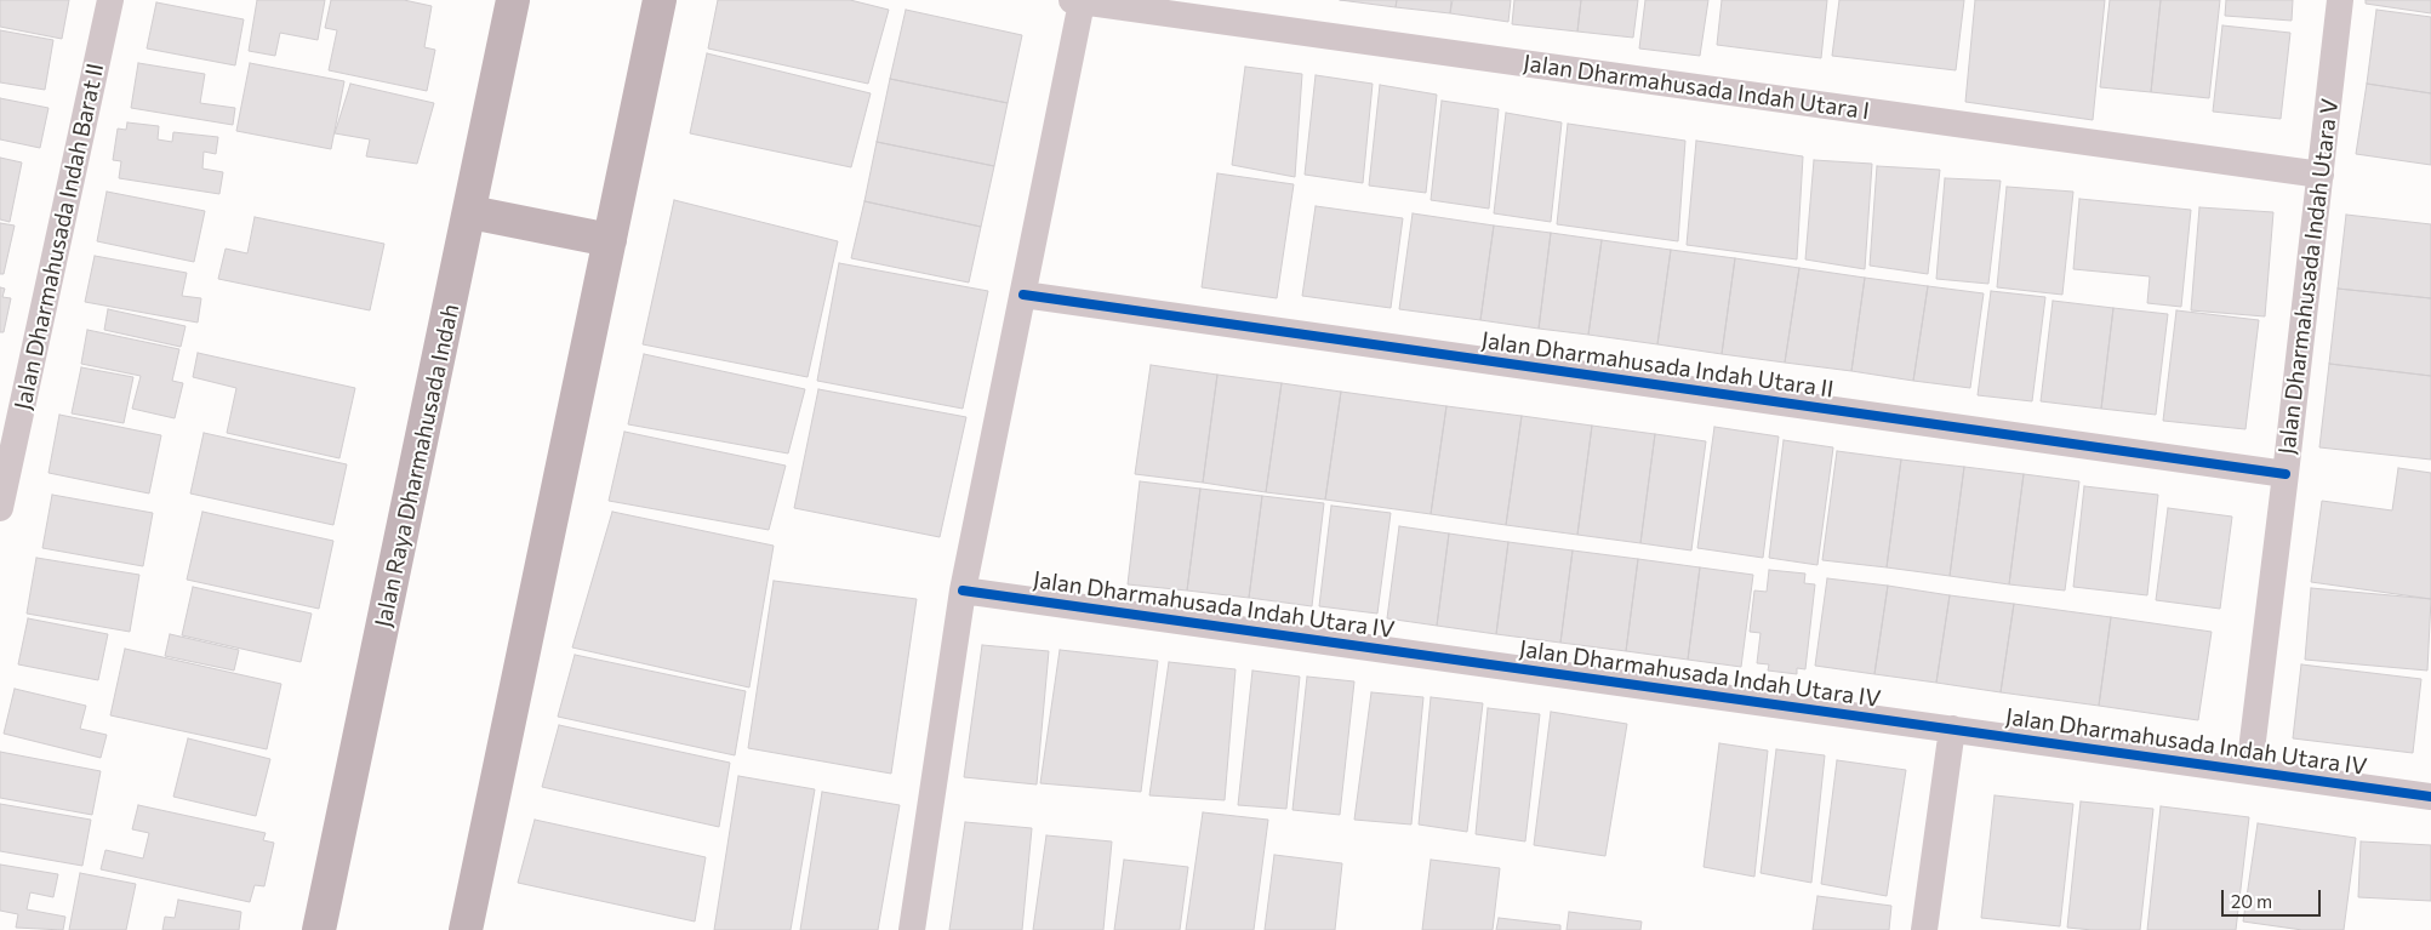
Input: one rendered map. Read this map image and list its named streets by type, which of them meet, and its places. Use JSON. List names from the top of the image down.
{
  "streets": {
    "main road": ["Jalan Raya Dharmahusada Indah"],
    "street": [
      "Jalan Dharmahusada Indah Utara I",
      "Jalan Dharmahusada Indah Barat II",
      "Jalan Dharmahusada Indah Utara V",
      "Jalan Dharmahusada Indah Utara II",
      "Jalan Dharmahusada Indah Utara IV"
    ]
  },
  "crossings": [
    ["Jalan Dharmahusada Indah Utara I", "Jalan Dharmahusada Indah Utara V"],
    ["Jalan Dharmahusada Indah Utara V", "Jalan Dharmahusada Indah Utara II"],
    ["Jalan Dharmahusada Indah Utara V", "Jalan Dharmahusada Indah Utara IV"]
  ],
  "scale_bar": "20 m"
}
